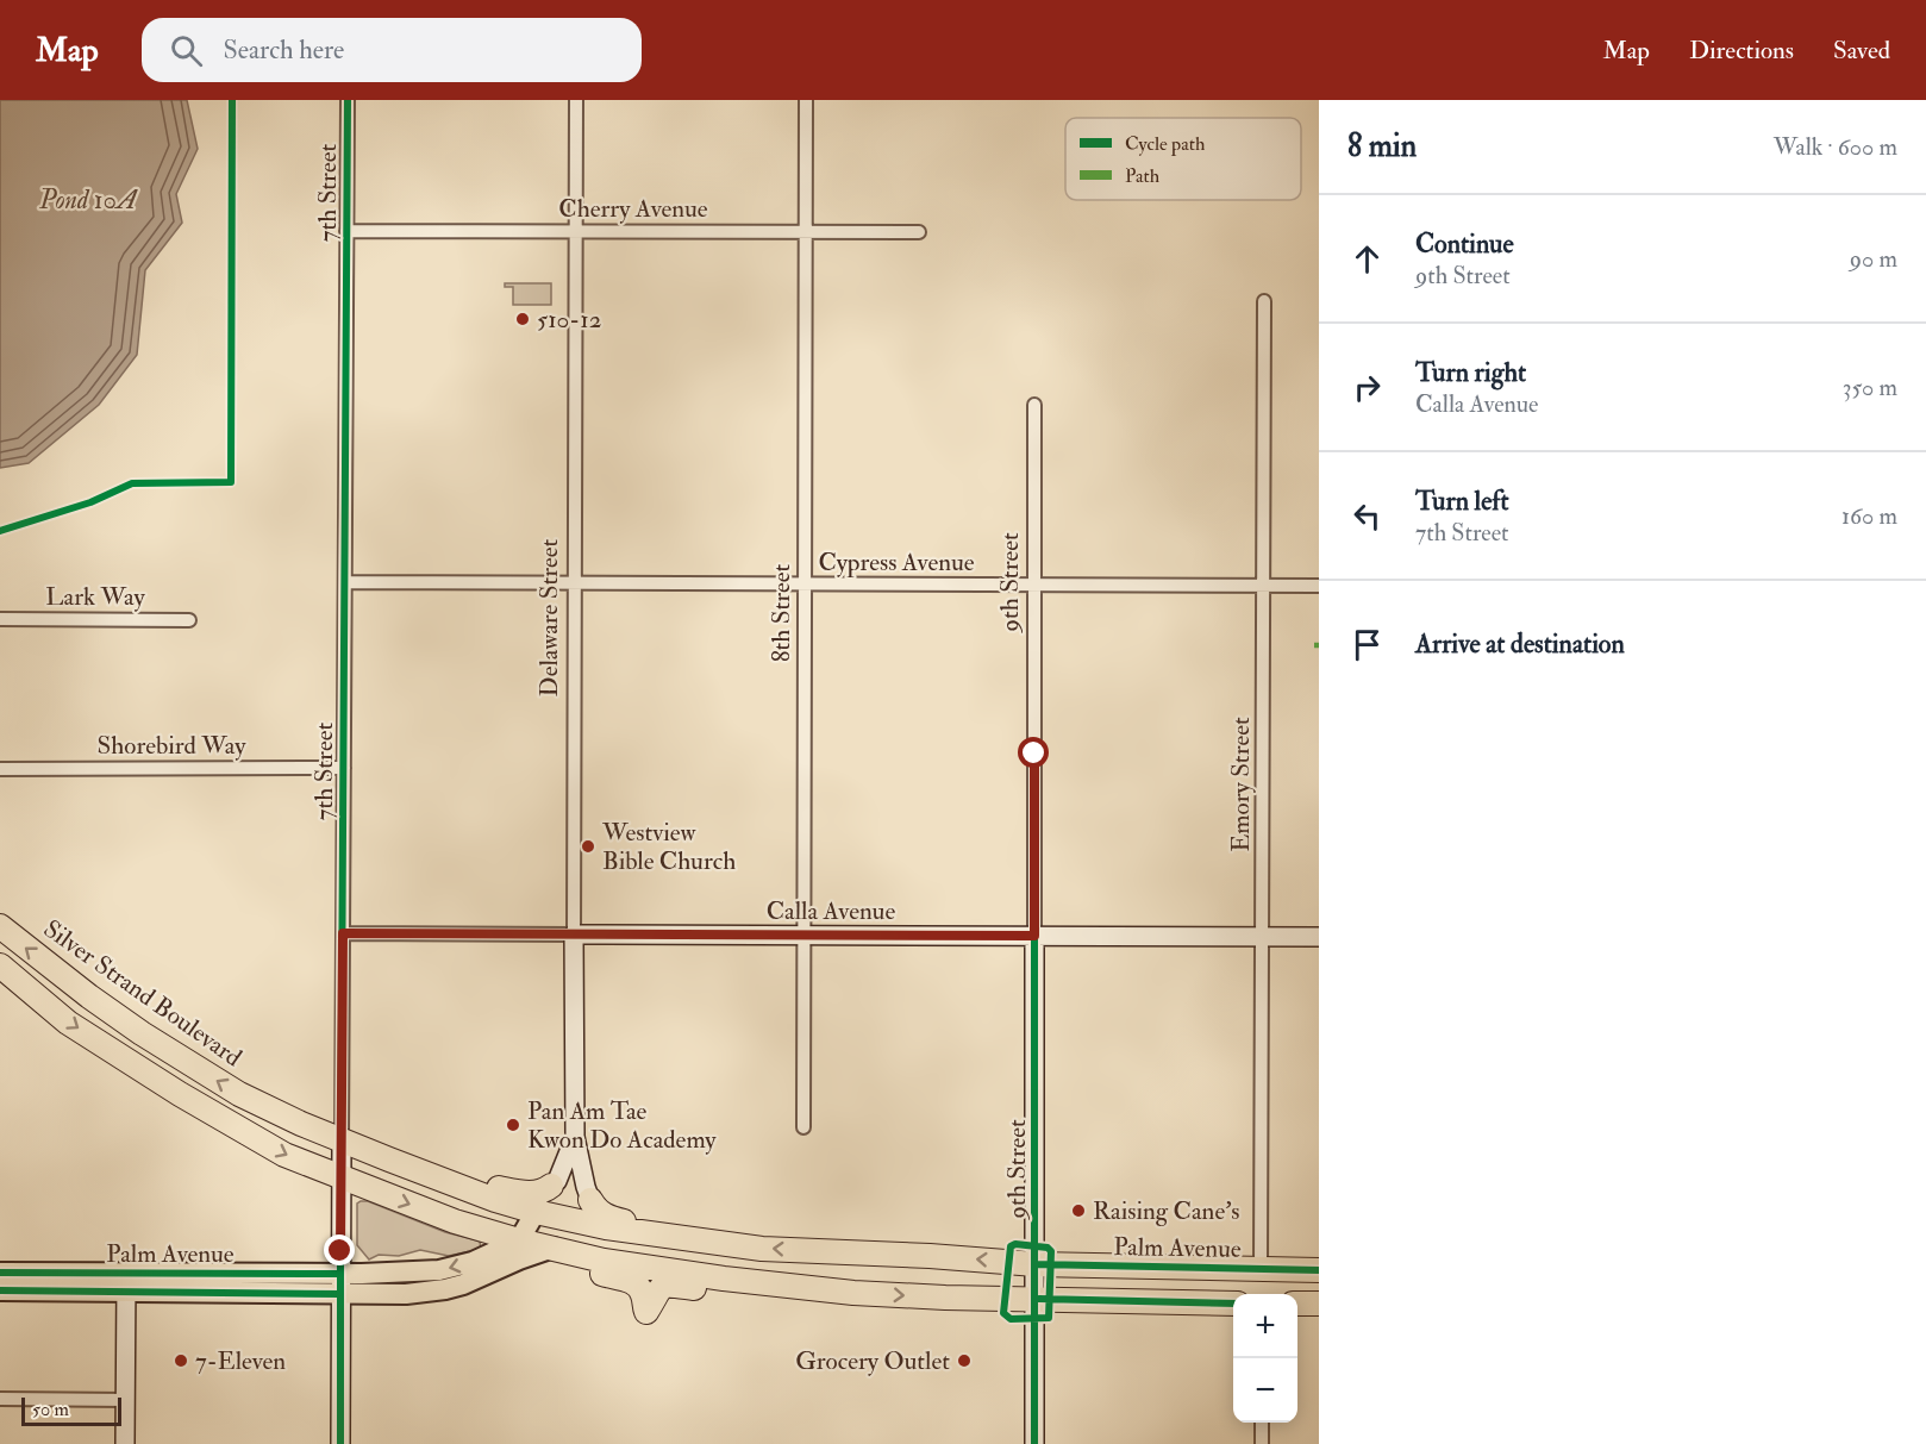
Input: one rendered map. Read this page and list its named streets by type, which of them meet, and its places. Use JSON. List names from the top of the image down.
{
  "streets": {
    "highway": ["Silver Strand Boulevard", "Palm Avenue"],
    "street": [
      "7th Street",
      "Cherry Avenue",
      "Cypress Avenue",
      "9th Street",
      "Lark Way",
      "8th Street",
      "Delaware Street",
      "Shorebird Way",
      "Emory Street",
      "Calla Avenue"
    ]
  },
  "crossings": [
    ["7th Street", "Cherry Avenue"],
    ["7th Street", "Cypress Avenue"],
    ["7th Street", "Shorebird Way"],
    ["7th Street", "Calla Avenue"],
    ["7th Street", "Silver Strand Boulevard"],
    ["7th Street", "Palm Avenue"],
    ["Cherry Avenue", "8th Street"],
    ["Cherry Avenue", "Delaware Street"],
    ["Cypress Avenue", "9th Street"],
    ["Cypress Avenue", "8th Street"],
    ["Cypress Avenue", "Delaware Street"],
    ["Cypress Avenue", "Emory Street"],
    ["9th Street", "Calla Avenue"],
    ["9th Street", "Palm Avenue"],
    ["8th Street", "Calla Avenue"],
    ["Delaware Street", "Calla Avenue"],
    ["Emory Street", "Calla Avenue"],
    ["Emory Street", "Palm Avenue"],
    ["Silver Strand Boulevard", "Palm Avenue"]
  ],
  "water": ["Pond 10A"],
  "places": [
    "510-12",
    "Westview Bible Church",
    "Pan Am Tae Kwon Do Academy",
    "Raising Cane's",
    "7-Eleven",
    "Grocery Outlet"
  ],
  "legend": ["Cycle path", "Path"],
  "scale_bar": "50 m",
  "page": {
    "header": "Map",
    "search": "Search here",
    "nav": ["Map", "Directions", "Saved"],
    "heading": ["8 min", "Walk · 600 m"],
    "list": [
      ["Continue", "9th Street", "90 m"],
      ["Turn right", "Calla Avenue", "350 m"],
      ["Turn left", "7th Street", "160 m"],
      "Arrive at destination"
    ],
    "map_buttons": ["+", "−"],
    "scale": "50 m"
  }
}
